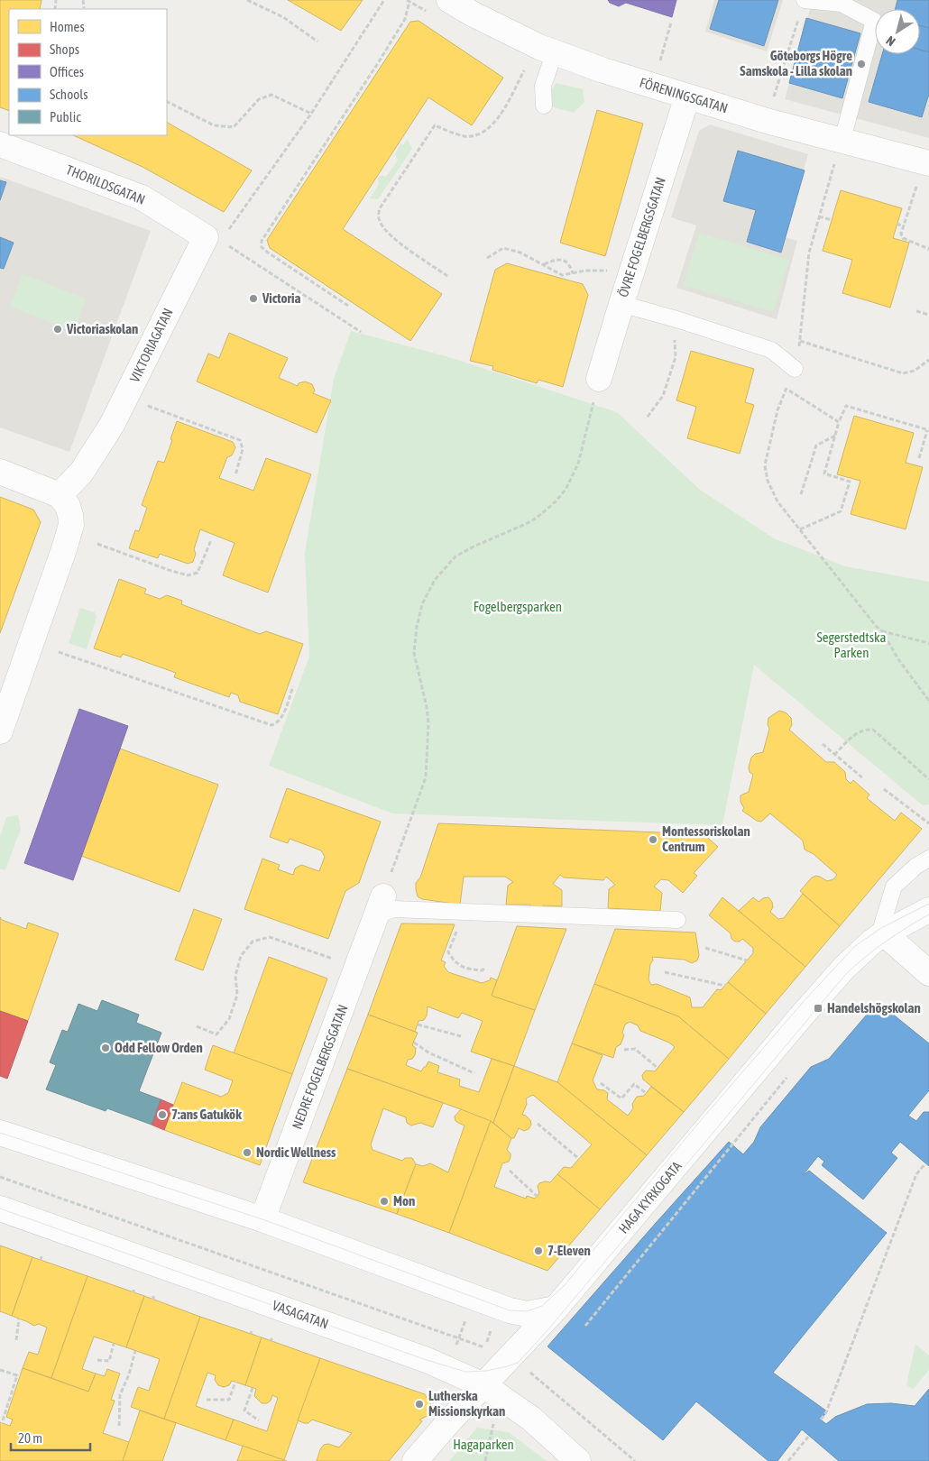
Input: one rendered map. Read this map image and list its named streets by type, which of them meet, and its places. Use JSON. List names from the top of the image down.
{
  "streets": {
    "street": [
      "FÖRENINGSGATAN",
      "THORILDSGATAN",
      "ÖVRE FOGELBERGSGATAN",
      "VIKTORIAGATAN",
      "NEDRE FOGELBERGSGATAN",
      "HAGA KYRKOGATA",
      "VASAGATAN"
    ]
  },
  "crossings": [
    ["FÖRENINGSGATAN", "ÖVRE FOGELBERGSGATAN"],
    ["THORILDSGATAN", "VIKTORIAGATAN"],
    ["HAGA KYRKOGATA", "VASAGATAN"]
  ],
  "parks": ["Fogelbergsparken", "Segerstedtska Parken", "Hagaparken"],
  "places": {
    "other": [
      "Göteborgs Högre Samskola - Lilla skolan",
      "Victoria",
      "Victoriaskolan",
      "Montessoriskolan Centrum",
      "Odd Fellow Orden",
      "7:ans Gatukök",
      "Nordic Wellness",
      "Mon",
      "7-Eleven",
      "Lutherska Missionskyrkan"
    ],
    "transit": ["Handelshögskolan"]
  },
  "legend": [
    "Homes",
    "Shops",
    "Offices",
    "Schools",
    "Public"
  ],
  "scale_bar": "20 m",
  "north": "bottom left"
}
